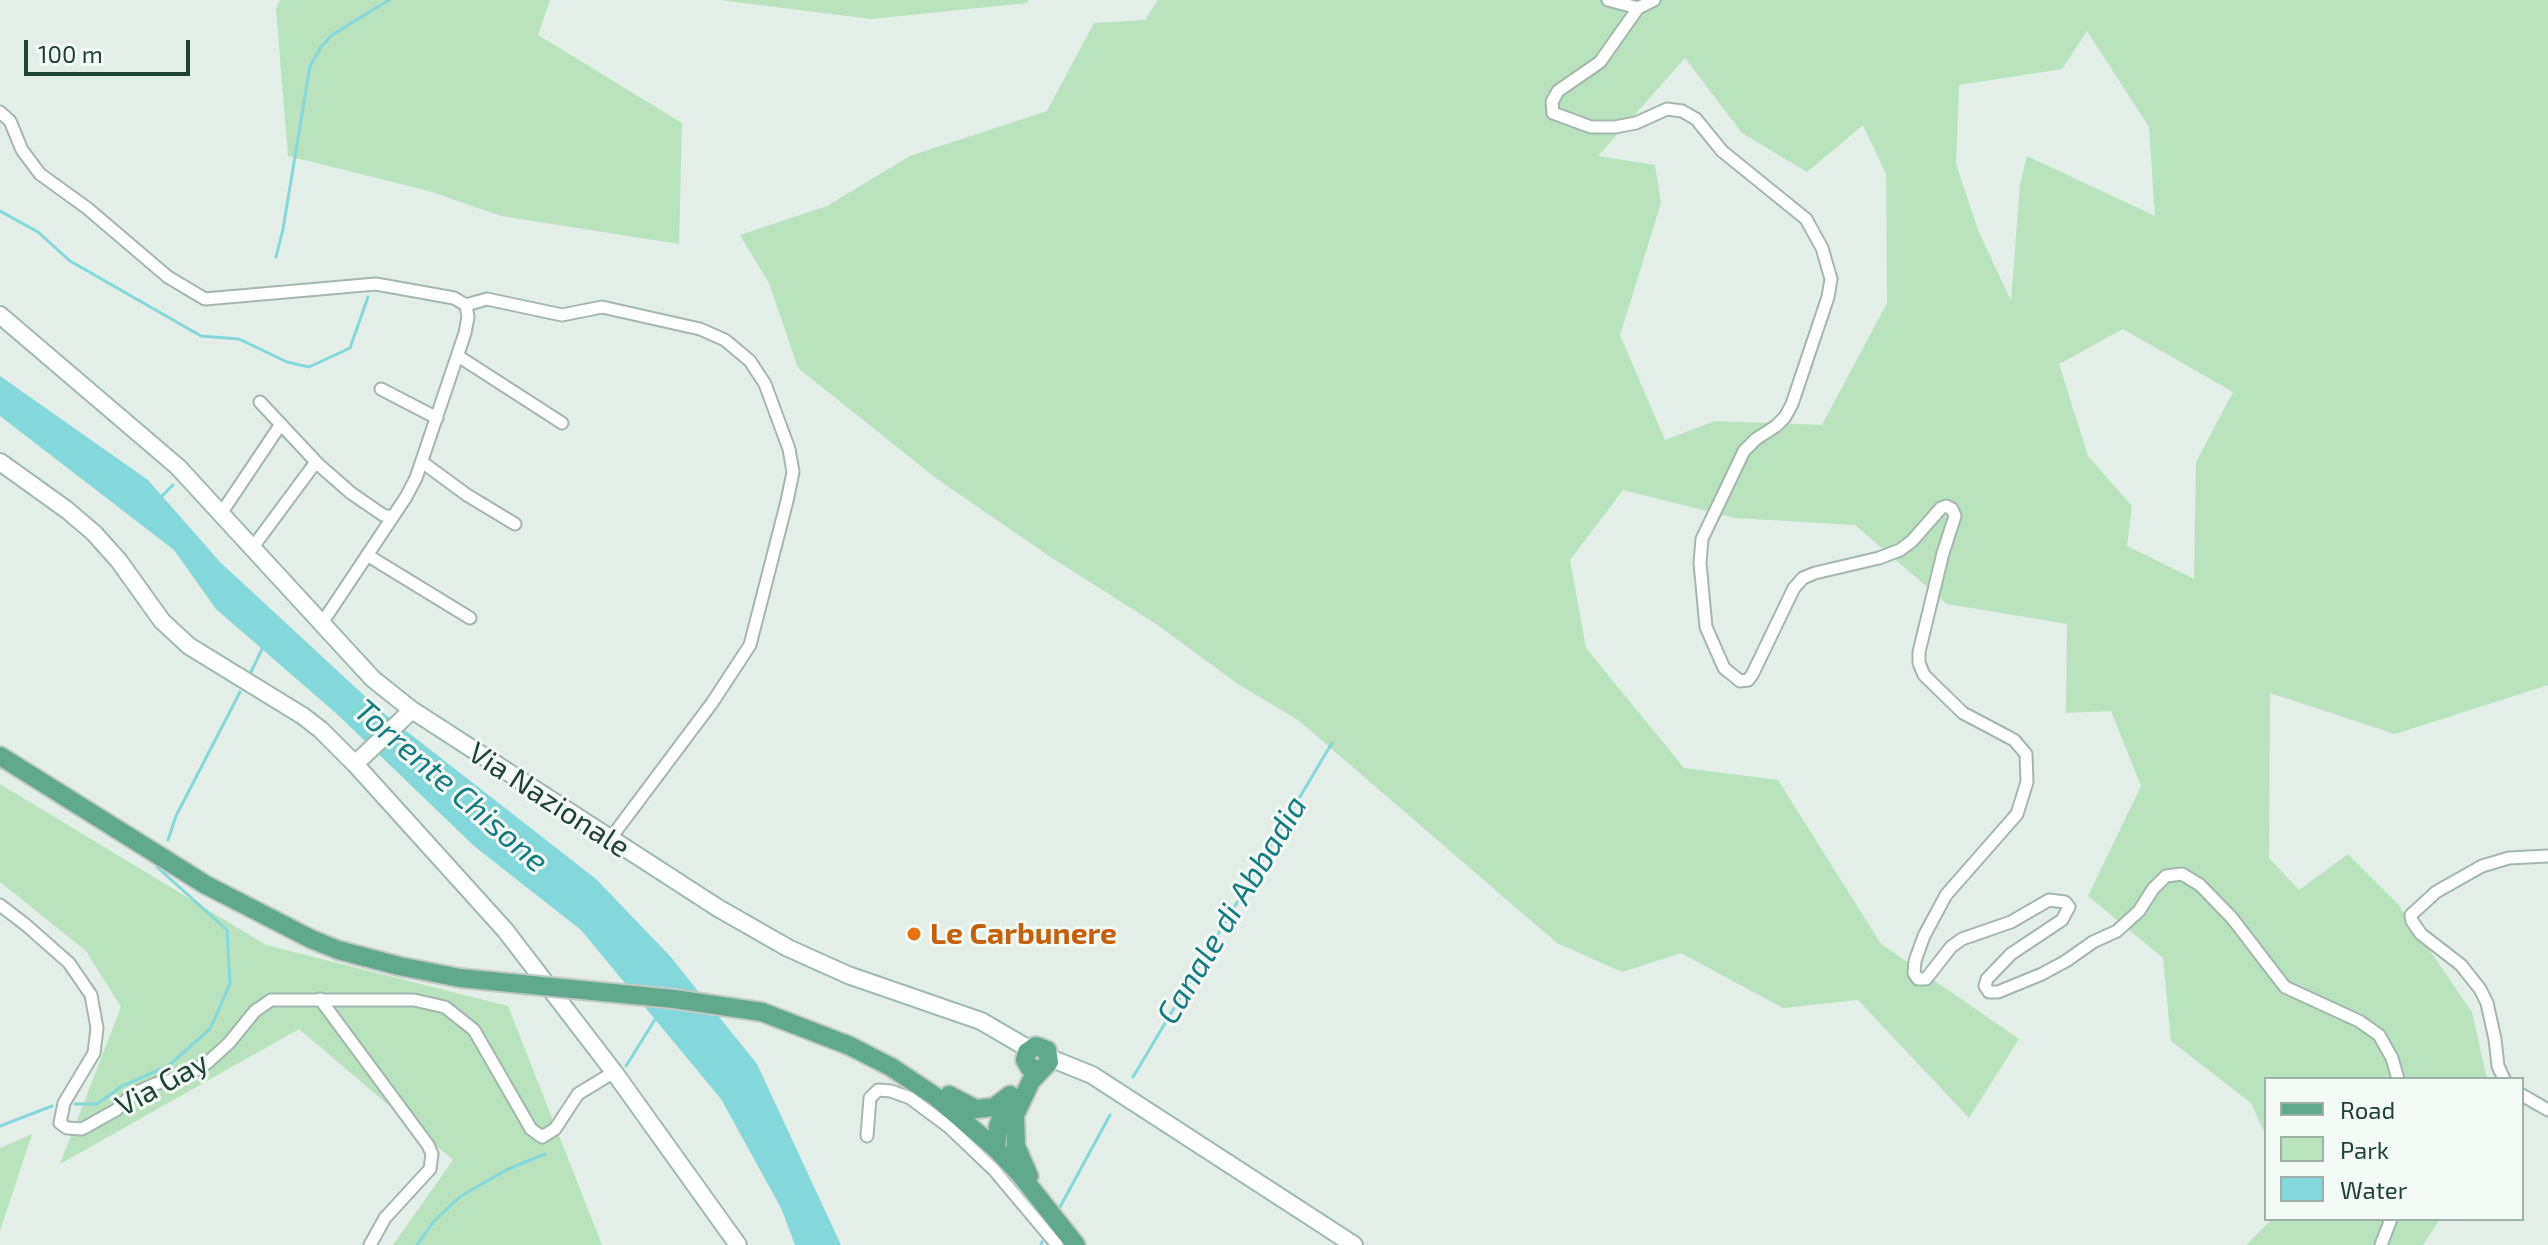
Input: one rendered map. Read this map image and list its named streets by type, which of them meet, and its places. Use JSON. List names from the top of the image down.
{
  "streets": {
    "main road": ["Via Nazionale"],
    "street": ["Via Gay"]
  },
  "water": ["Torrente Chisone", "Canale di Abbadia"],
  "places": ["Le Carbunere"],
  "legend": ["Road", "Park", "Water"],
  "scale_bar": "100 m"
}
